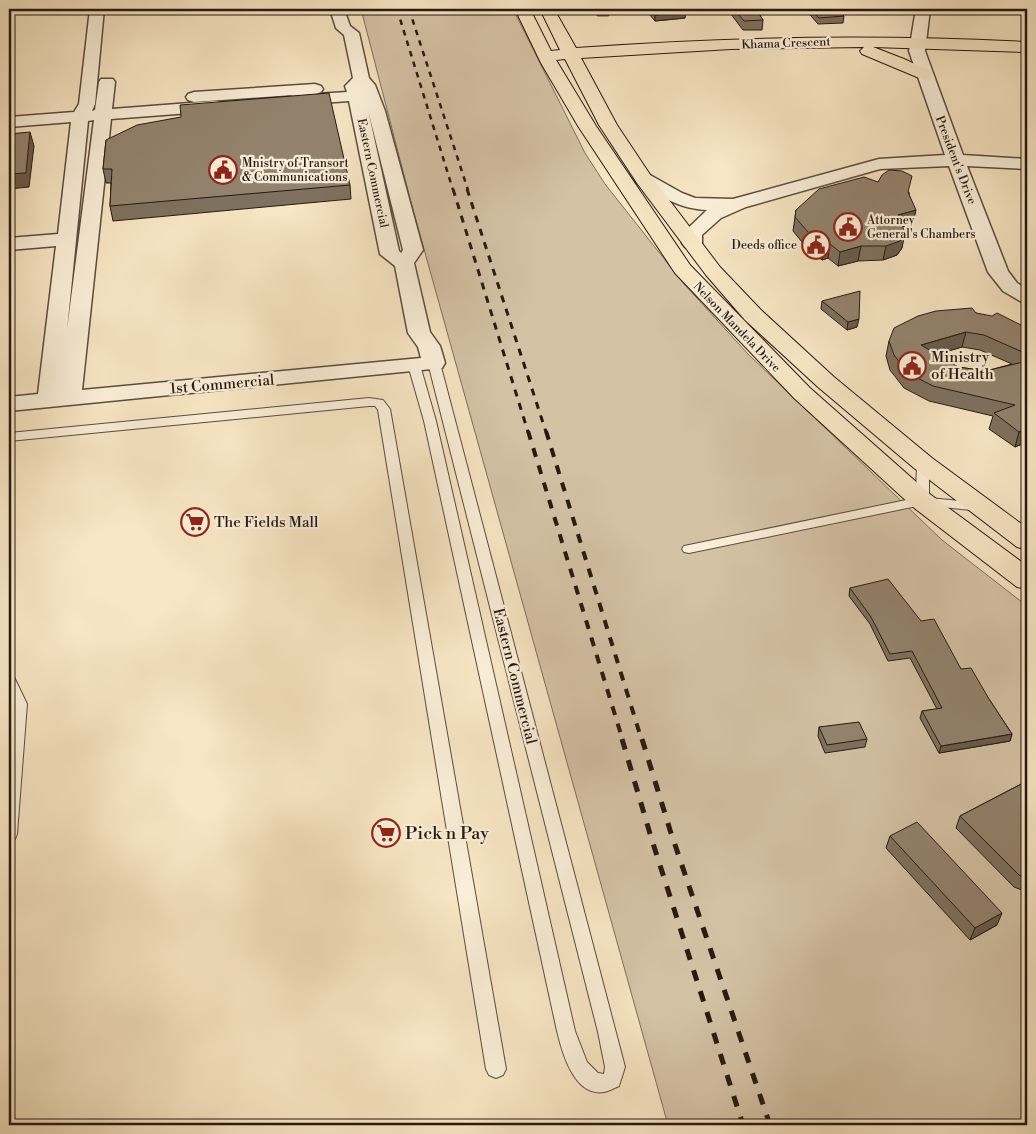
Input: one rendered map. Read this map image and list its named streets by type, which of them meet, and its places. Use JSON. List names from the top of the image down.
{
  "streets": {
    "main road": ["Khama Crescent", "Nelson Mandela Drive"],
    "street": ["President's Drive", "Eastern Commercial", "1st Commercial"]
  },
  "crossings": [
    ["Khama Crescent", "President's Drive"],
    ["Khama Crescent", "Nelson Mandela Drive"],
    ["Eastern Commercial", "1st Commercial"]
  ],
  "places": {
    "public building": [
      "Mnistry of Transort & Communications",
      "Attorney General's Chambers",
      "Deeds office",
      "Ministry of Health"
    ],
    "supermarket": ["The Fields Mall", "Pick n Pay"]
  }
}
